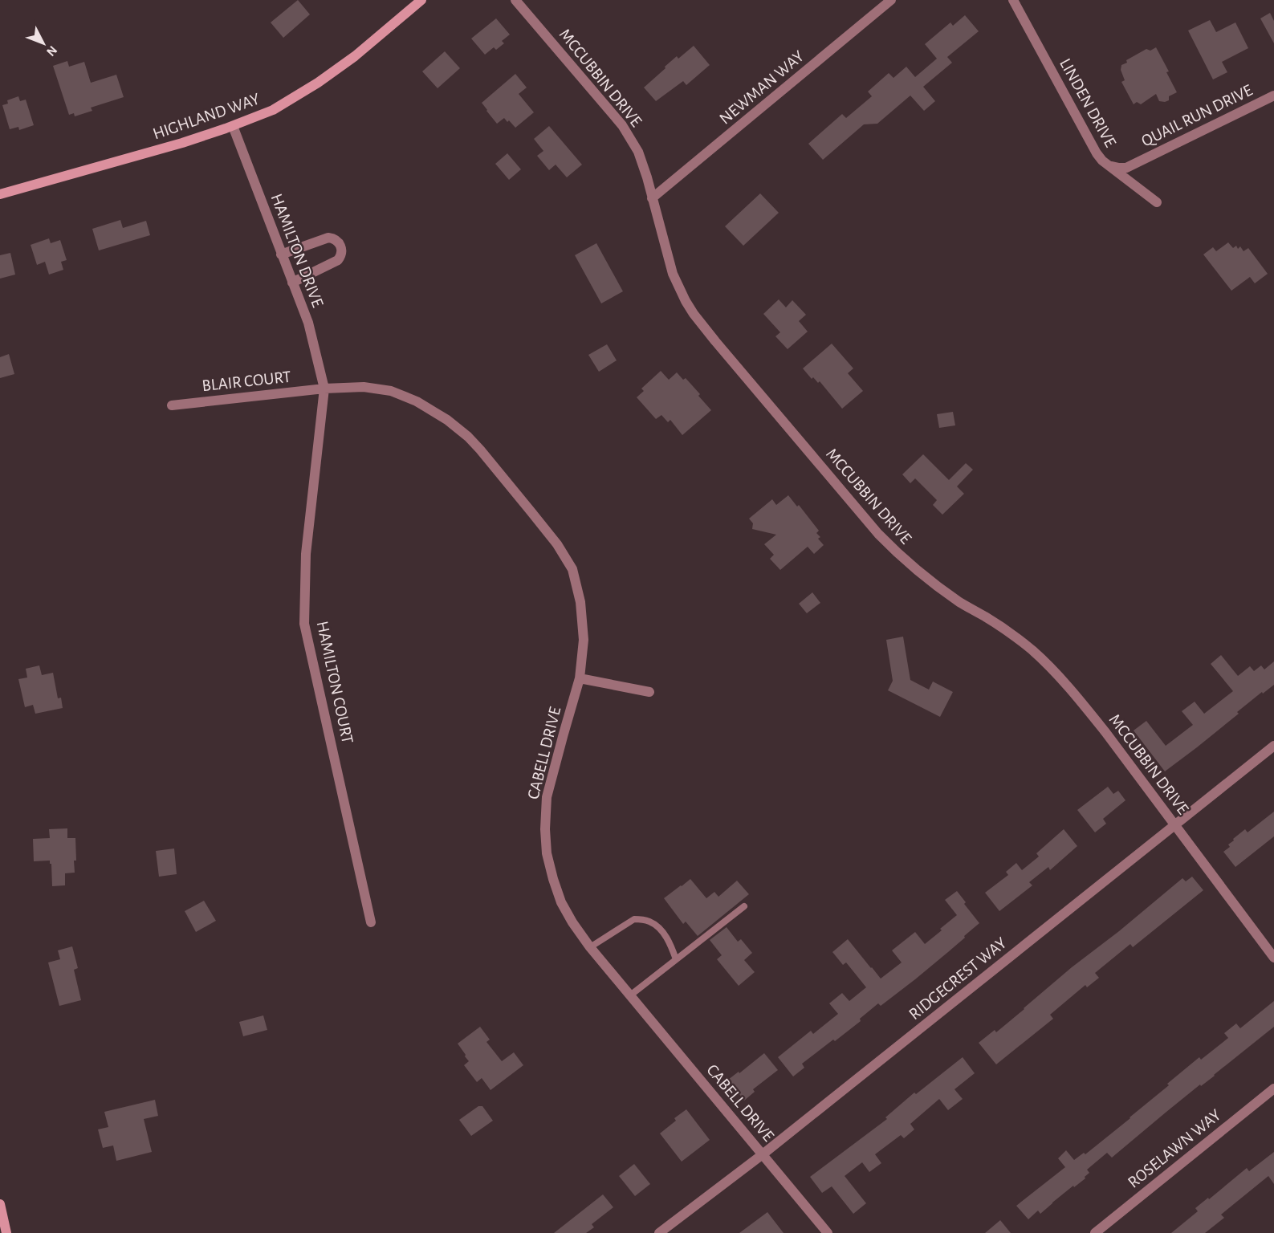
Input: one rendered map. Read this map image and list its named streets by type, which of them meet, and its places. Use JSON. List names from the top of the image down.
{
  "streets": {
    "street": [
      "MCCUBBIN DRIVE",
      "NEWMAN WAY",
      "LINDEN DRIVE",
      "QUAIL RUN DRIVE",
      "HIGHLAND WAY",
      "HAMILTON DRIVE",
      "BLAIR COURT",
      "HAMILTON COURT",
      "CABELL DRIVE",
      "RIDGECREST WAY",
      "ROSELAWN WAY"
    ]
  },
  "crossings": [
    ["MCCUBBIN DRIVE", "NEWMAN WAY"],
    ["MCCUBBIN DRIVE", "RIDGECREST WAY"],
    ["LINDEN DRIVE", "QUAIL RUN DRIVE"],
    ["HIGHLAND WAY", "HAMILTON DRIVE"],
    ["HAMILTON DRIVE", "BLAIR COURT"],
    ["HAMILTON DRIVE", "HAMILTON COURT"],
    ["HAMILTON DRIVE", "CABELL DRIVE"],
    ["BLAIR COURT", "HAMILTON COURT"],
    ["BLAIR COURT", "CABELL DRIVE"],
    ["HAMILTON COURT", "CABELL DRIVE"],
    ["CABELL DRIVE", "RIDGECREST WAY"]
  ],
  "north": "bottom right"
}
